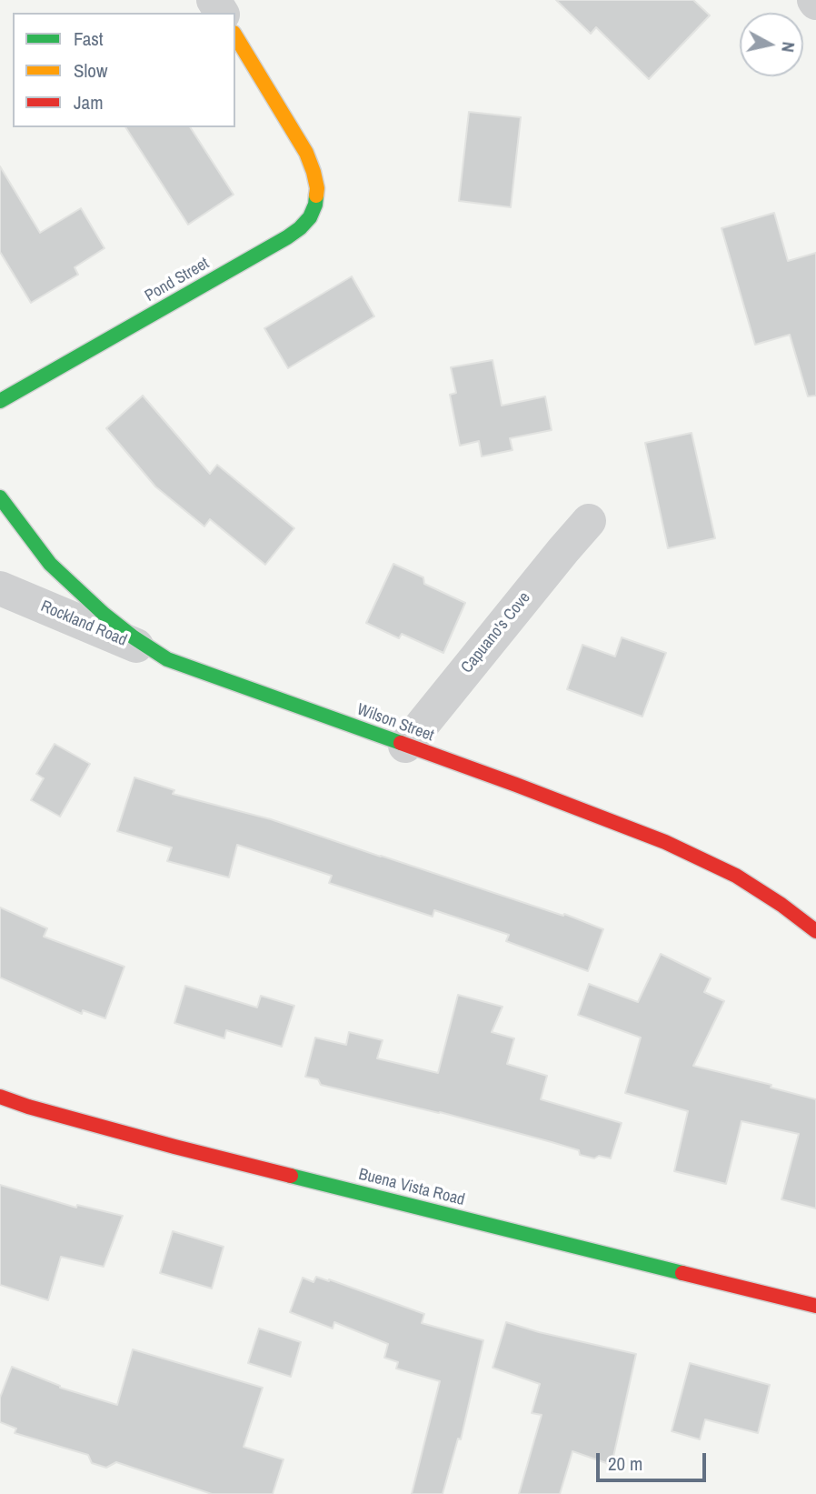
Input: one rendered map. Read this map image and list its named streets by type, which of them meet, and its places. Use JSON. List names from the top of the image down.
{
  "streets": {
    "street": [
      "Pond Street",
      "Rockland Road",
      "Capuano's Cove",
      "Wilson Street",
      "Buena Vista Road"
    ]
  },
  "crossings": [
    ["Rockland Road", "Wilson Street"],
    ["Capuano's Cove", "Wilson Street"]
  ],
  "legend": ["Fast", "Slow", "Jam"],
  "scale_bar": "20 m",
  "north": "right"
}
